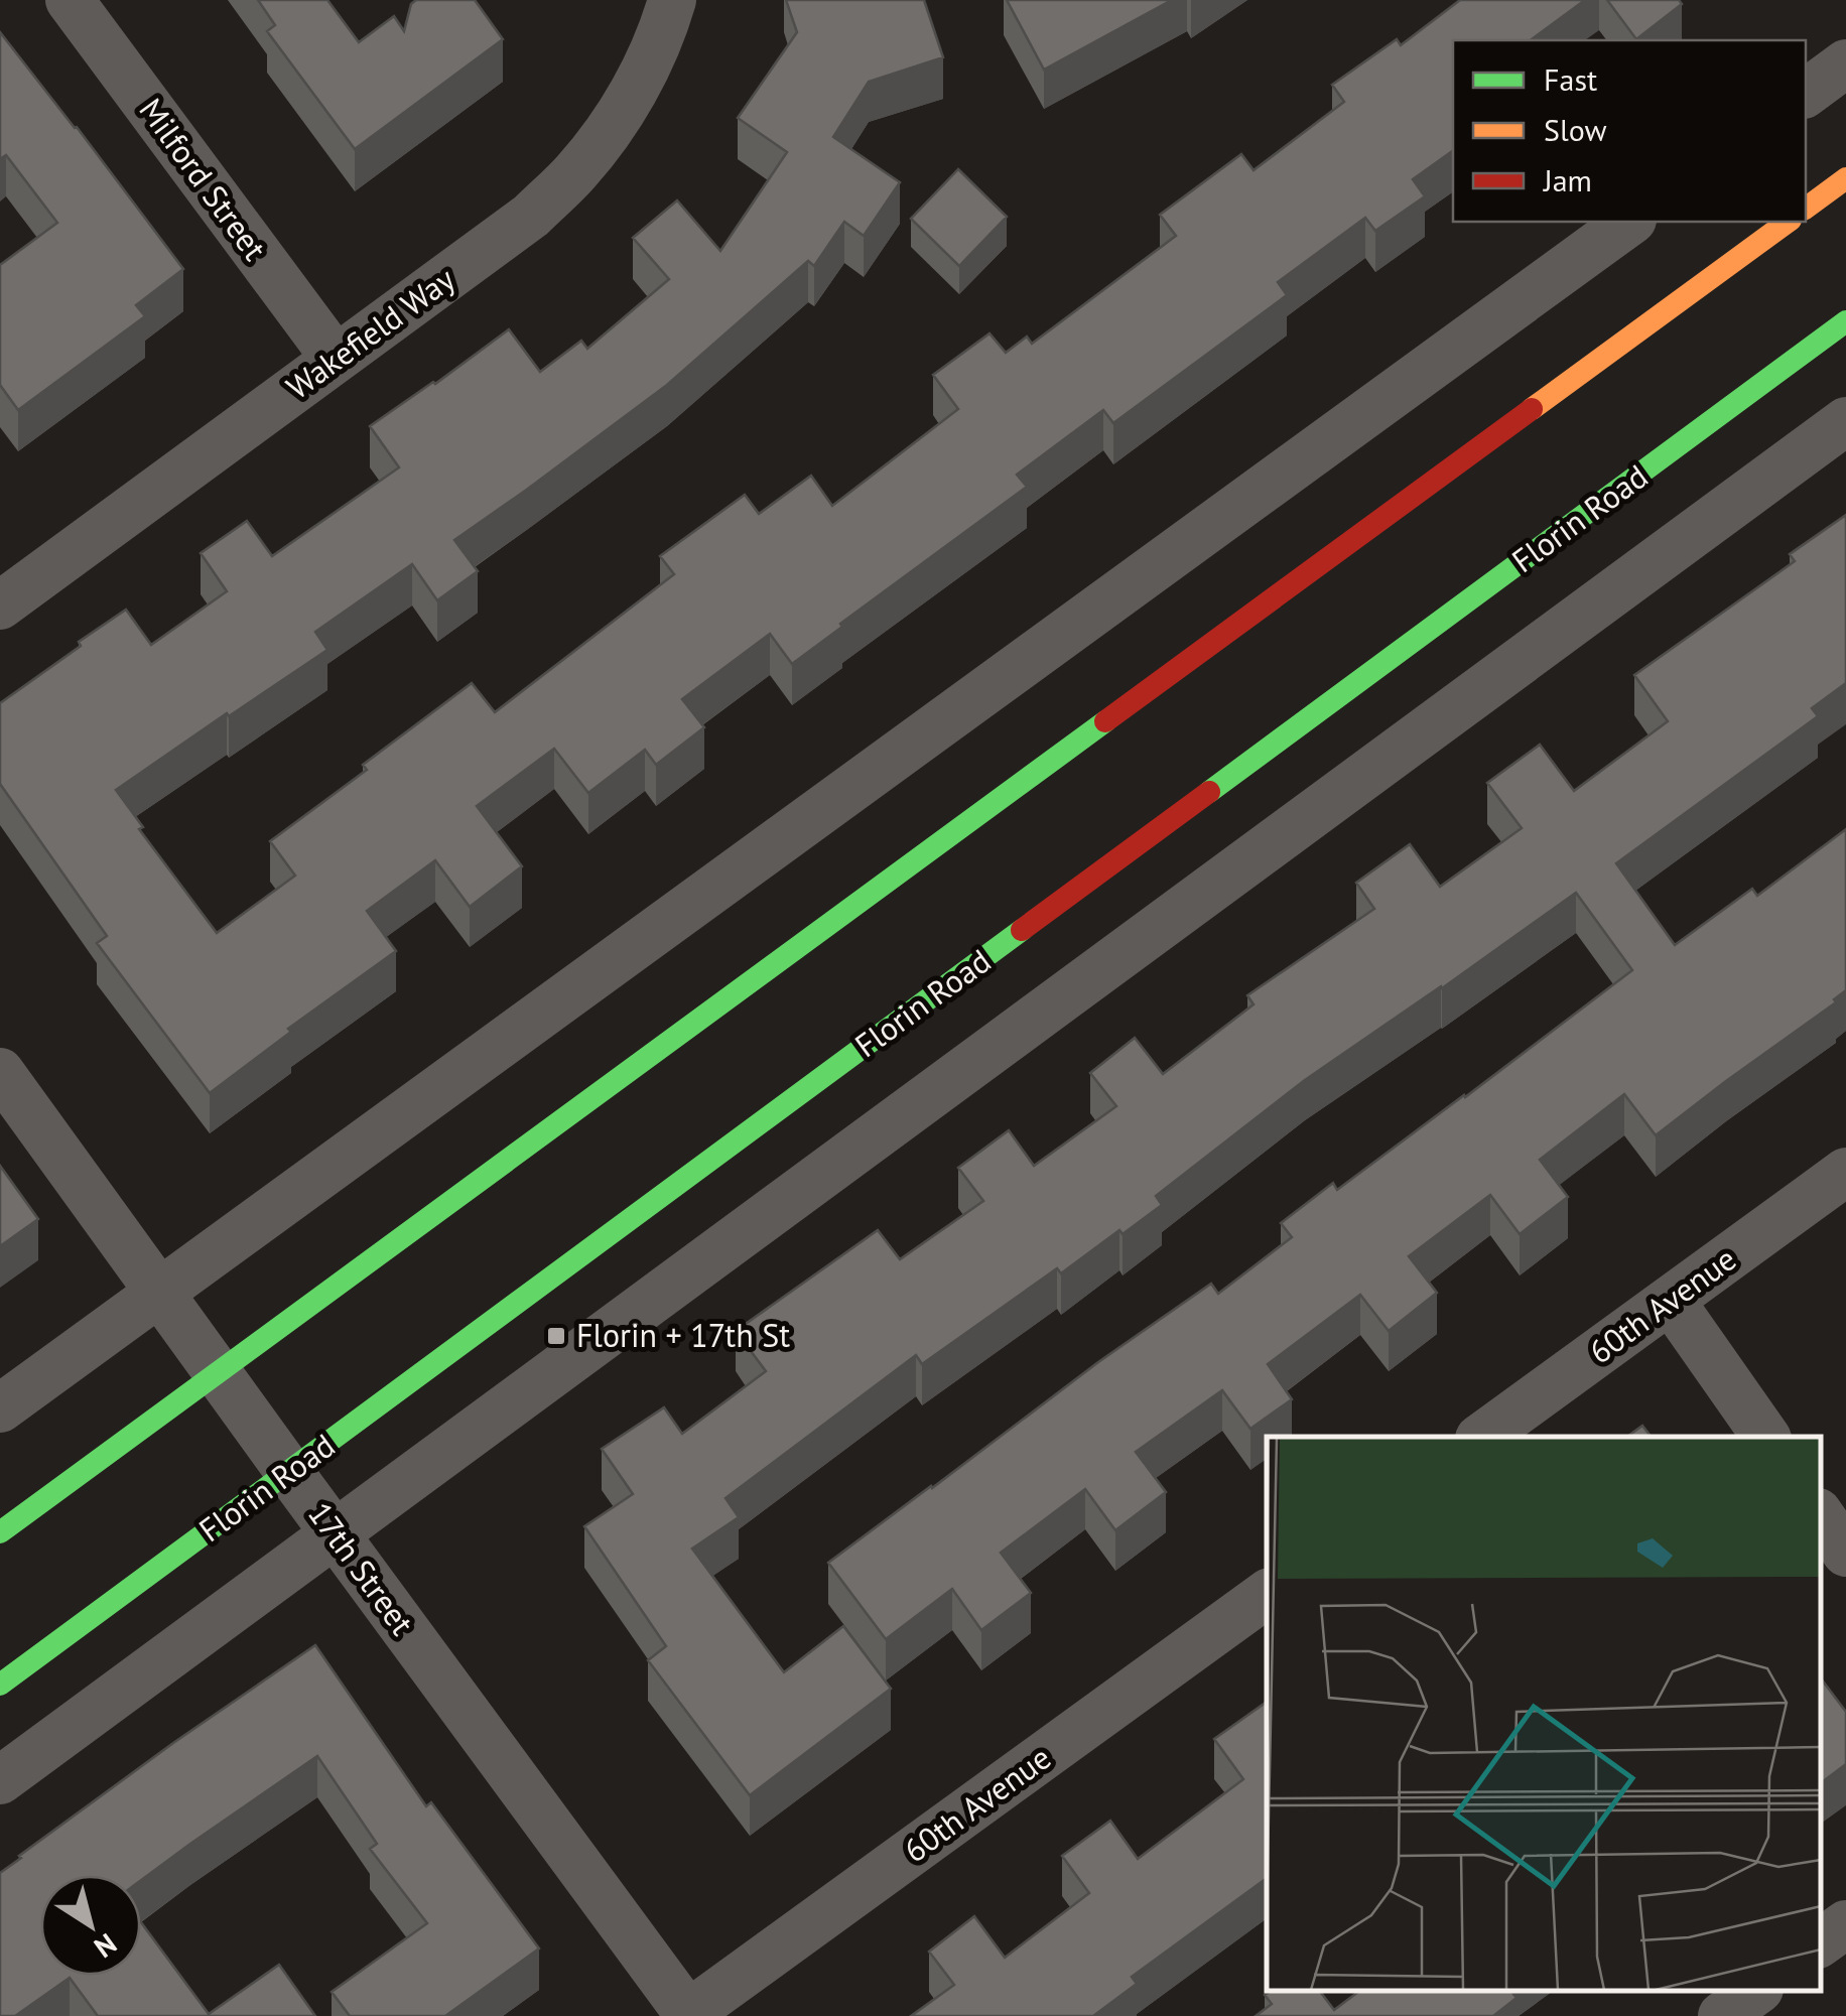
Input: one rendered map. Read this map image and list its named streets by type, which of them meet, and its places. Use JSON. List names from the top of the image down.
{
  "streets": {
    "main road": ["Florin Road"],
    "street": [
      "Milford Street",
      "Wakefield Way",
      "60th Avenue",
      "17th Street"
    ]
  },
  "crossings": [
    ["Milford Street", "Wakefield Way"],
    ["Florin Road", "17th Street"],
    ["60th Avenue", "17th Street"]
  ],
  "places": {
    "transit": ["Florin + 17th St"]
  },
  "legend": ["Fast", "Slow", "Jam"],
  "north": "bottom right"
}
